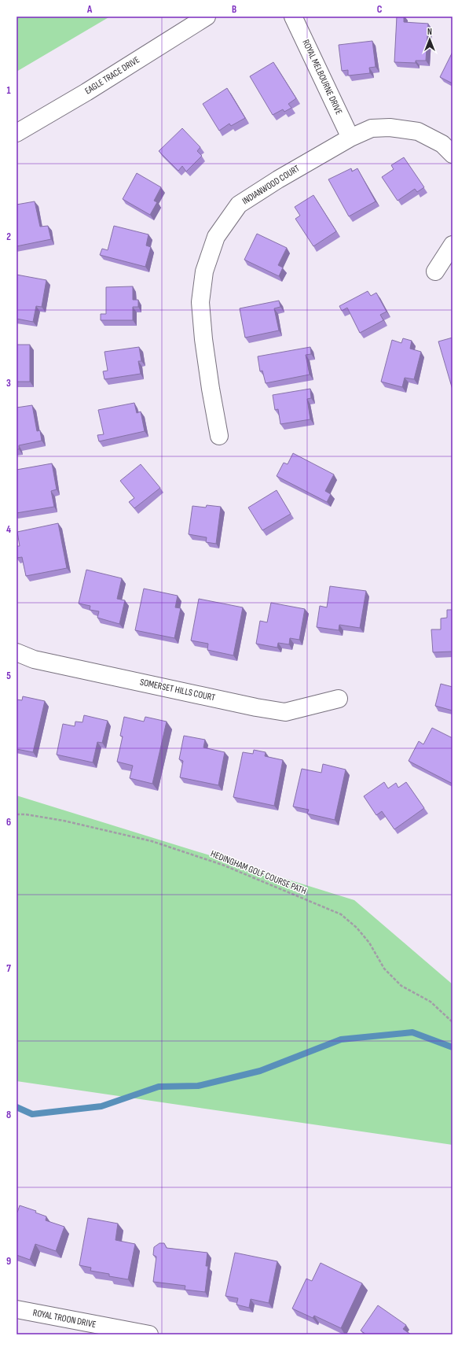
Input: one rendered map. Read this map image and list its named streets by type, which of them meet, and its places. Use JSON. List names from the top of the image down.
{
  "streets": {
    "street": [
      "EAGLE TRACE DRIVE",
      "ROYAL MELBOURNE DRIVE",
      "INDIANWOOD COURT",
      "SOMERSET HILLS COURT",
      "ROYAL TROON DRIVE"
    ],
    "path": ["HEDINGHAM GOLF COURSE PATH"]
  },
  "crossings": [
    ["ROYAL MELBOURNE DRIVE", "INDIANWOOD COURT"]
  ],
  "north": "top",
  "grid": {
    "columns": ["A", "B", "C"],
    "rows": [
      "1",
      "2",
      "3",
      "4",
      "5",
      "6",
      "7",
      "8",
      "9"
    ]
  }
}
